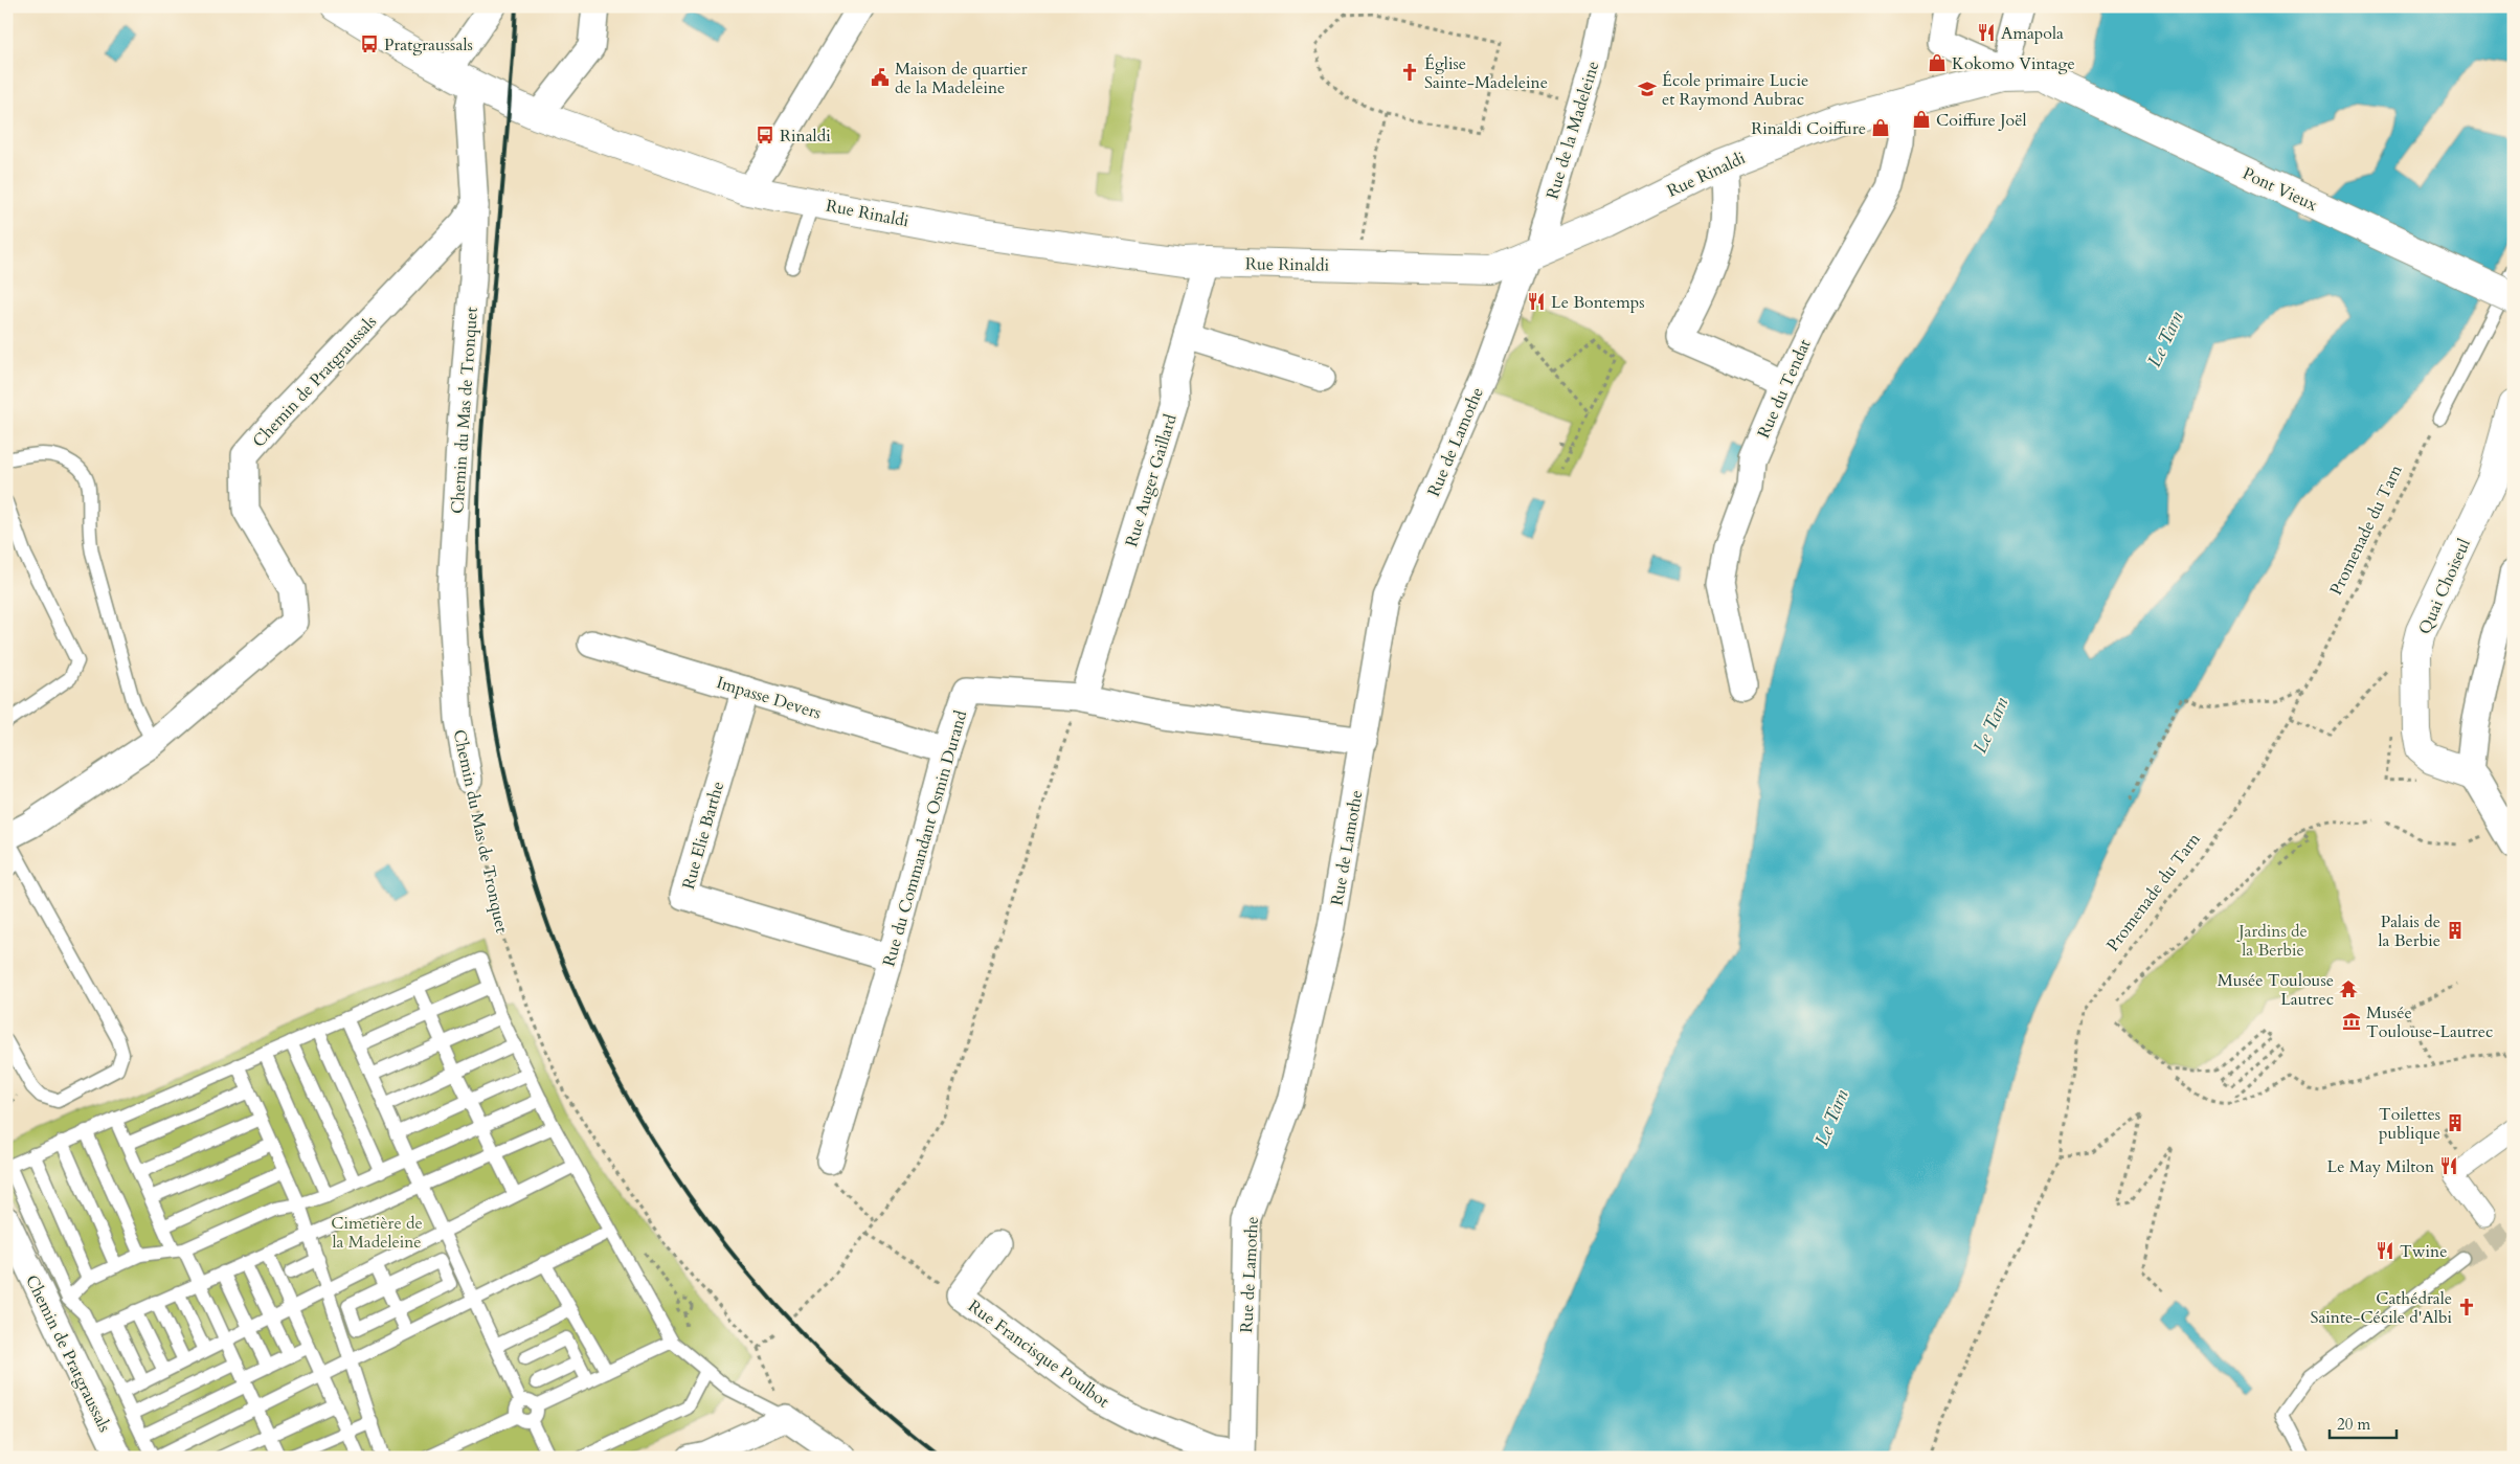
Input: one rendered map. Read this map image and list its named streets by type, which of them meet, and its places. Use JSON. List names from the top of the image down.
{
  "streets": {
    "street": [
      "Rue de la Madeleine",
      "Rue Rinaldi",
      "Pont Vieux",
      "Chemin de Pratgraussals",
      "Rue du Tendat",
      "Chemin du Mas de Tronquet",
      "Rue de Lamothe",
      "Rue Auger Gaillard",
      "Quai Choiseul",
      "Impasse Devers",
      "Rue Elie Barthe",
      "Rue du Commandant Osmin Durand",
      "Rue Francisque Poulbot"
    ],
    "path": ["Promenade du Tarn"]
  },
  "crossings": [
    ["Rue de la Madeleine", "Rue Rinaldi"],
    ["Rue de la Madeleine", "Rue de Lamothe"],
    ["Rue Rinaldi", "Pont Vieux"],
    ["Rue Rinaldi", "Rue du Tendat"],
    ["Rue Rinaldi", "Rue de Lamothe"],
    ["Rue Rinaldi", "Rue Auger Gaillard"],
    ["Chemin de Pratgraussals", "Chemin du Mas de Tronquet"],
    ["Rue de Lamothe", "Rue du Commandant Osmin Durand"],
    ["Rue Auger Gaillard", "Rue du Commandant Osmin Durand"],
    ["Impasse Devers", "Rue Elie Barthe"],
    ["Impasse Devers", "Rue du Commandant Osmin Durand"],
    ["Rue Elie Barthe", "Rue du Commandant Osmin Durand"]
  ],
  "water": ["Le Tarn"],
  "parks": ["Jardins de la Berbie", "Cimetière de la Madeleine"],
  "places": {
    "restaurant": [
      "Amapola",
      "Le Bontemps",
      "Le May Milton",
      "Twine"
    ],
    "bus stop": ["Pratgraussals", "Rinaldi"],
    "shop": ["Kokomo Vintage", "Coiffure Joël", "Rinaldi Coiffure"],
    "church": ["Église Sainte-Madeleine", "Cathédrale Sainte-Cécile d'Albi"],
    "public building": ["Maison de quartier de la Madeleine"],
    "school or university": ["École primaire Lucie et Raymond Aubrac"],
    "building": ["Palais de la Berbie", "Toilettes publique"],
    "temple": ["Musée Toulouse Lautrec"],
    "museum": ["Musée Toulouse-Lautrec"]
  },
  "scale_bar": "20 m"
}
